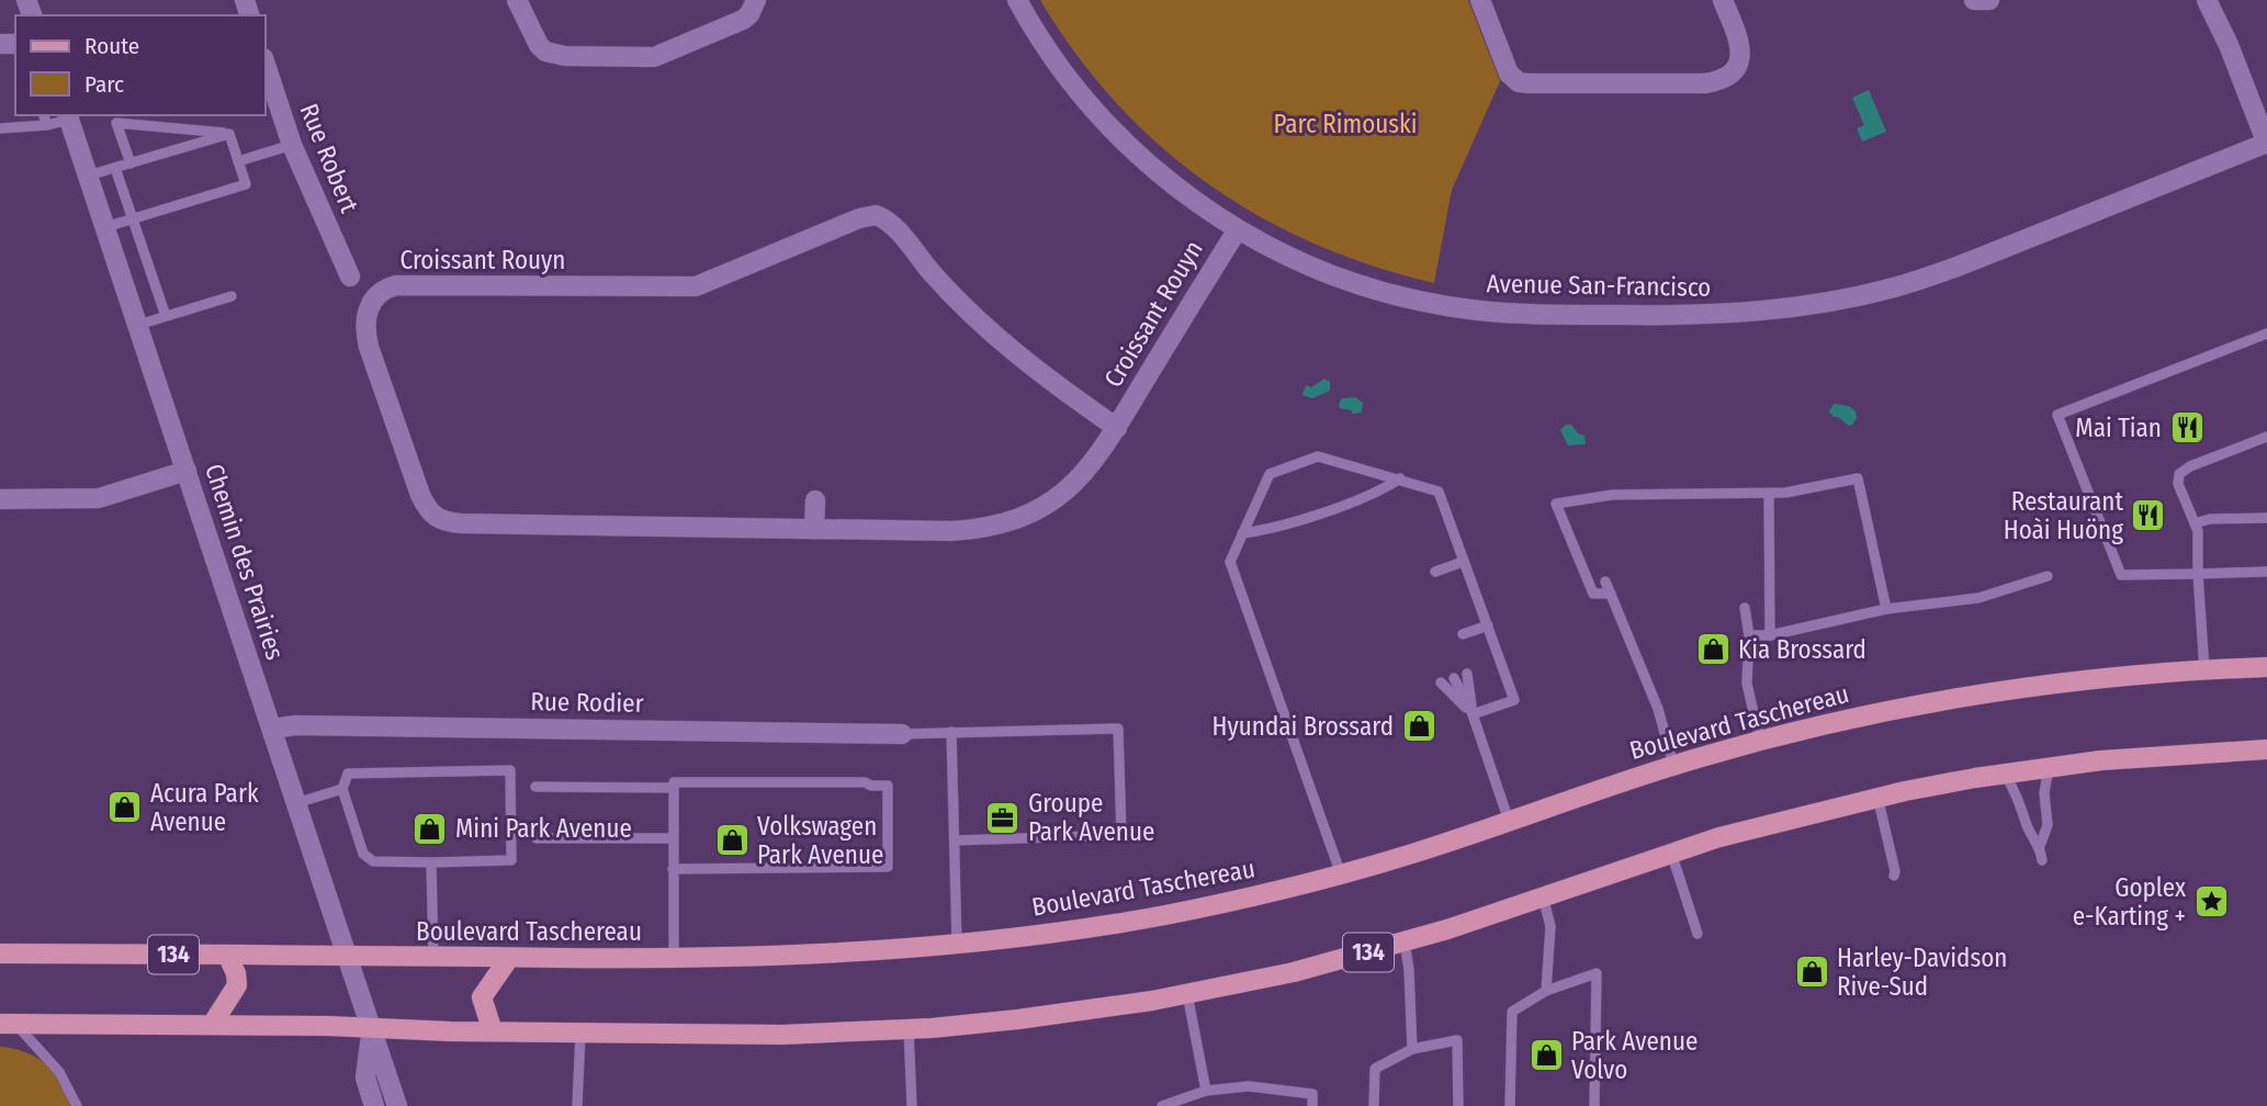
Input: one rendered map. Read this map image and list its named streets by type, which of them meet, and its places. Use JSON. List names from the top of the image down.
{
  "streets": {
    "main road": ["Boulevard Taschereau", "134"],
    "street": [
      "Rue Robert",
      "Croissant Rouyn",
      "Avenue San-Francisco",
      "Chemin des Prairies",
      "Rue Rodier"
    ]
  },
  "crossings": [
    ["Croissant Rouyn", "Avenue San-Francisco"],
    ["Chemin des Prairies", "Rue Rodier"],
    ["Chemin des Prairies", "Boulevard Taschereau"],
    ["Chemin des Prairies", "134"]
  ],
  "parks": ["Parc Rimouski"],
  "places": {
    "restaurant": ["Mai Tian", "Restaurant Hoài Huöng"],
    "shop": [
      "Kia Brossard",
      "Hyundai Brossard",
      "Acura Park Avenue",
      "Mini Park Avenue",
      "Volkswagen Park Avenue",
      "Harley-Davidson Rive-Sud",
      "Park Avenue Volvo"
    ],
    "office": ["Groupe Park Avenue"],
    "place": ["Goplex e-Karting +"]
  },
  "legend": ["Route", "Parc"]
}
